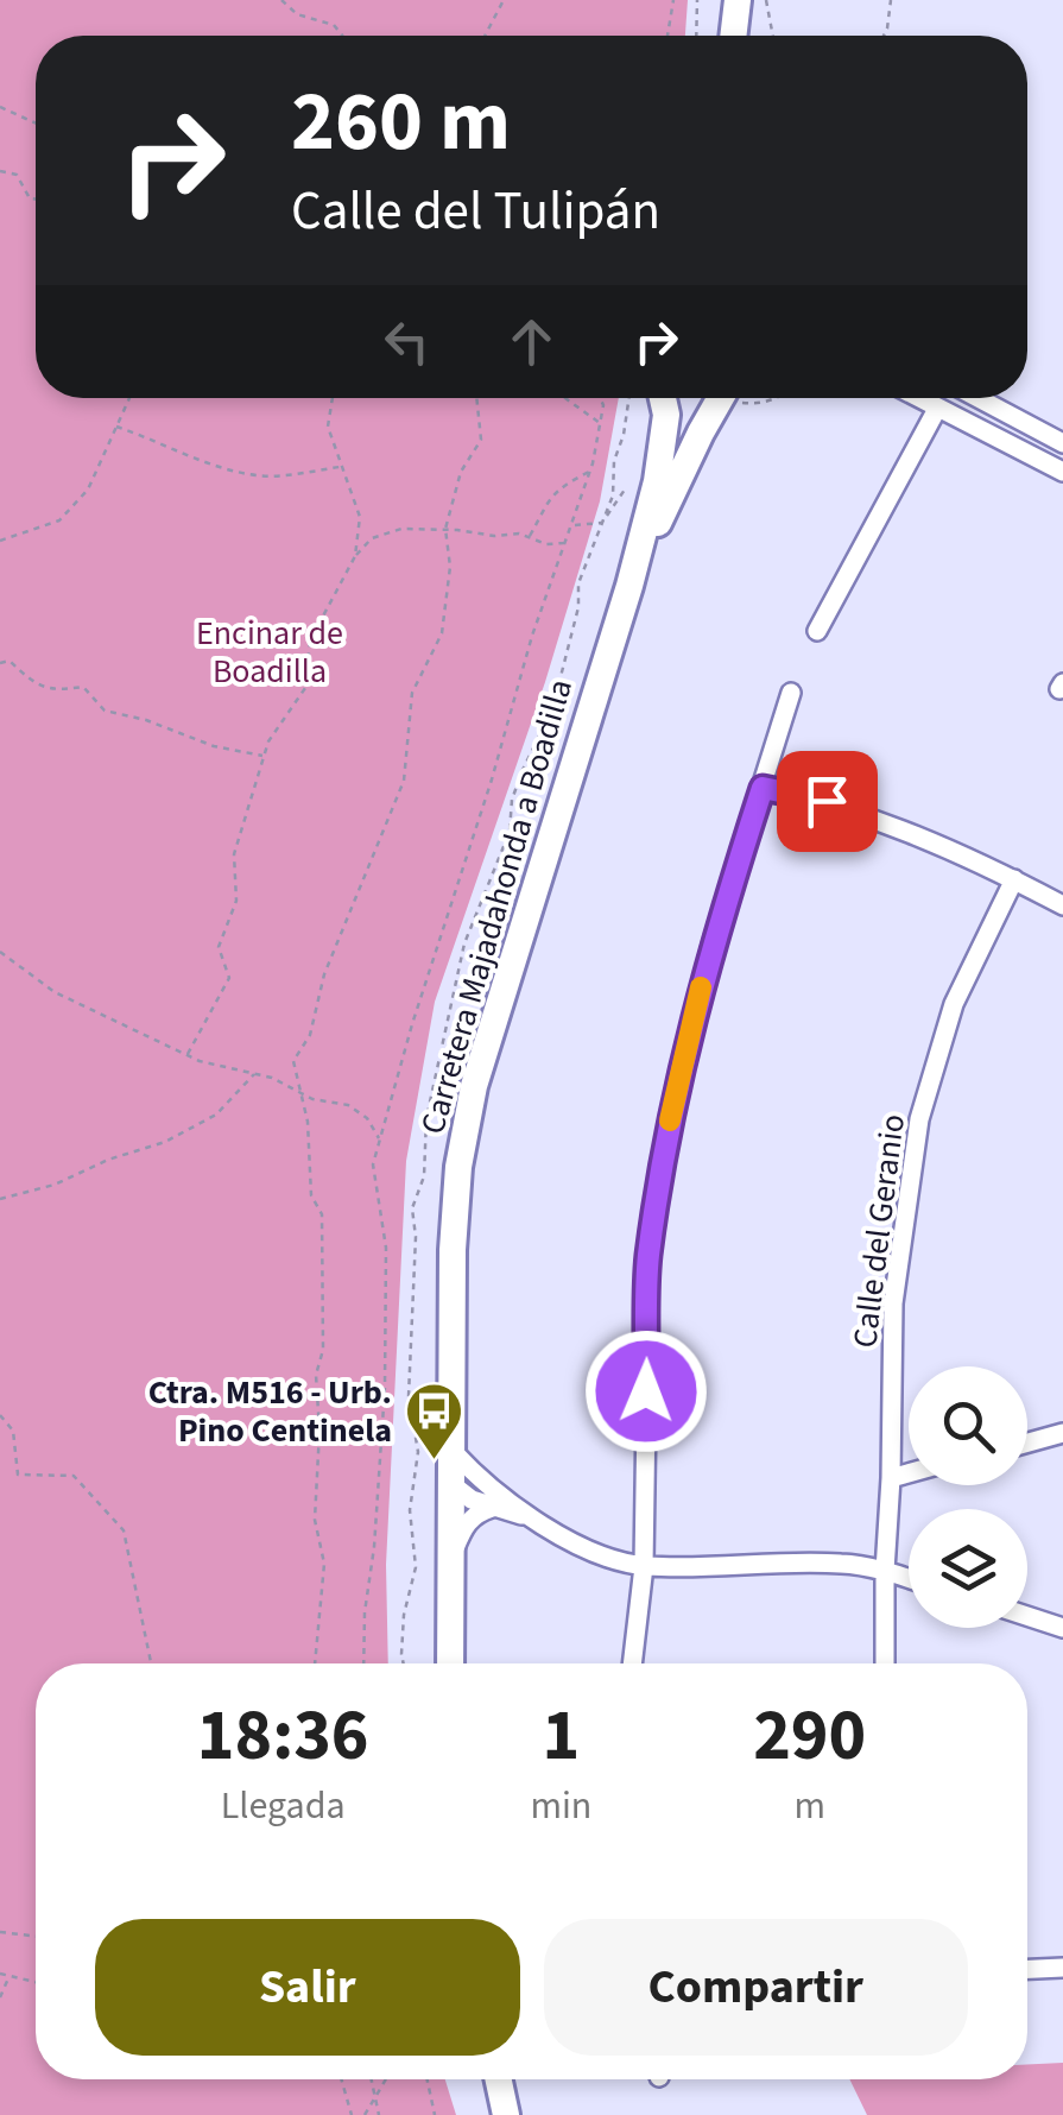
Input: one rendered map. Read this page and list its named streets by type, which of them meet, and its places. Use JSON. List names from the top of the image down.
{
  "streets": {
    "street": ["Carretera Majadahonda a Boadilla", "Calle del Geranio"]
  },
  "parks": ["Encinar de Boadilla"],
  "places": {
    "bus stop": ["Ctra. M516 - Urb. Pino Centinela"]
  },
  "page": {
    "turn": ["260 m", "Calle del Tulipán"],
    "eta": [
      "18:36",
      "Llegada",
      "1",
      "min",
      "290",
      "m"
    ],
    "buttons": ["Salir", "Compartir"]
  }
}
